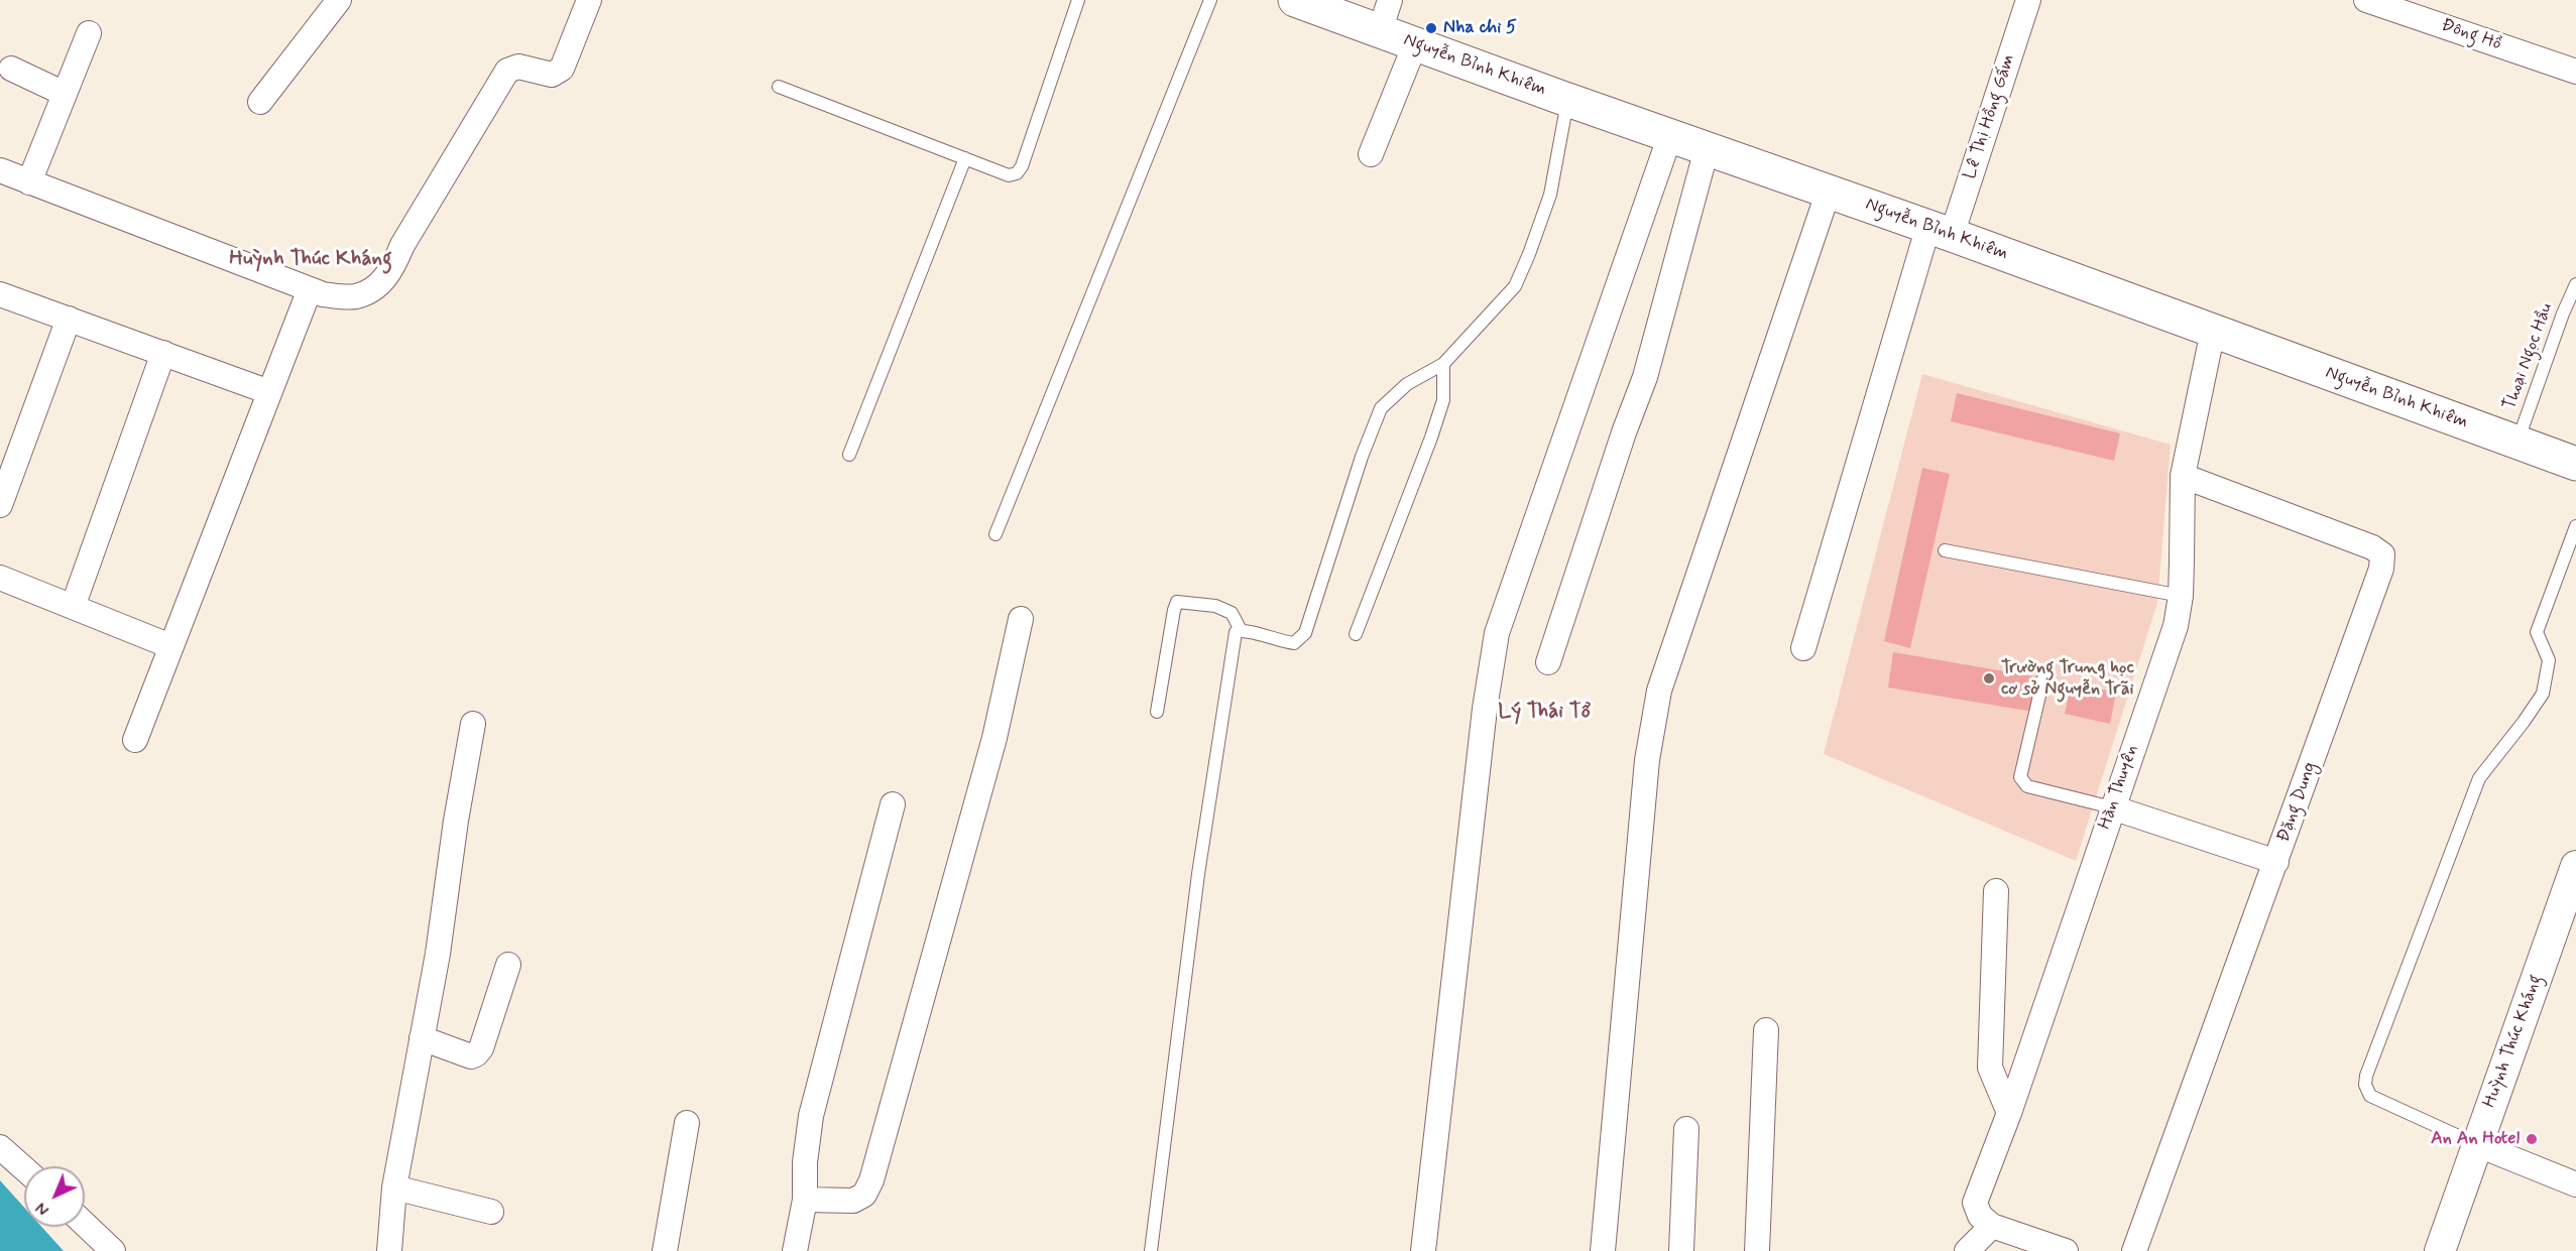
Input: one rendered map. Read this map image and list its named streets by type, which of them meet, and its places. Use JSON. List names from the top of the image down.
{
  "streets": {
    "main road": ["Nguyễn Bỉnh Khiêm"],
    "street": [
      "Đông Hồ",
      "Lê Thị Hồng Gấm",
      "Hàn Thuyên",
      "Đặng Dung",
      "Huỳnh Thúc Kháng"
    ],
    "lane": ["Thoại Ngọc Hầu"]
  },
  "crossings": [
    ["Nguyễn Bỉnh Khiêm", "Lê Thị Hồng Gấm"],
    ["Nguyễn Bỉnh Khiêm", "Thoại Ngọc Hầu"],
    ["Nguyễn Bỉnh Khiêm", "Hàn Thuyên"],
    ["Hàn Thuyên", "Đặng Dung"]
  ],
  "districts": ["Huỳnh Thúc Kháng", "Lý Thái Tổ"],
  "places": ["Nha chi 5", "Trường Trung học cơ sở Nguyễn Trãi", "An An Hotel"],
  "north": "bottom left"
}
